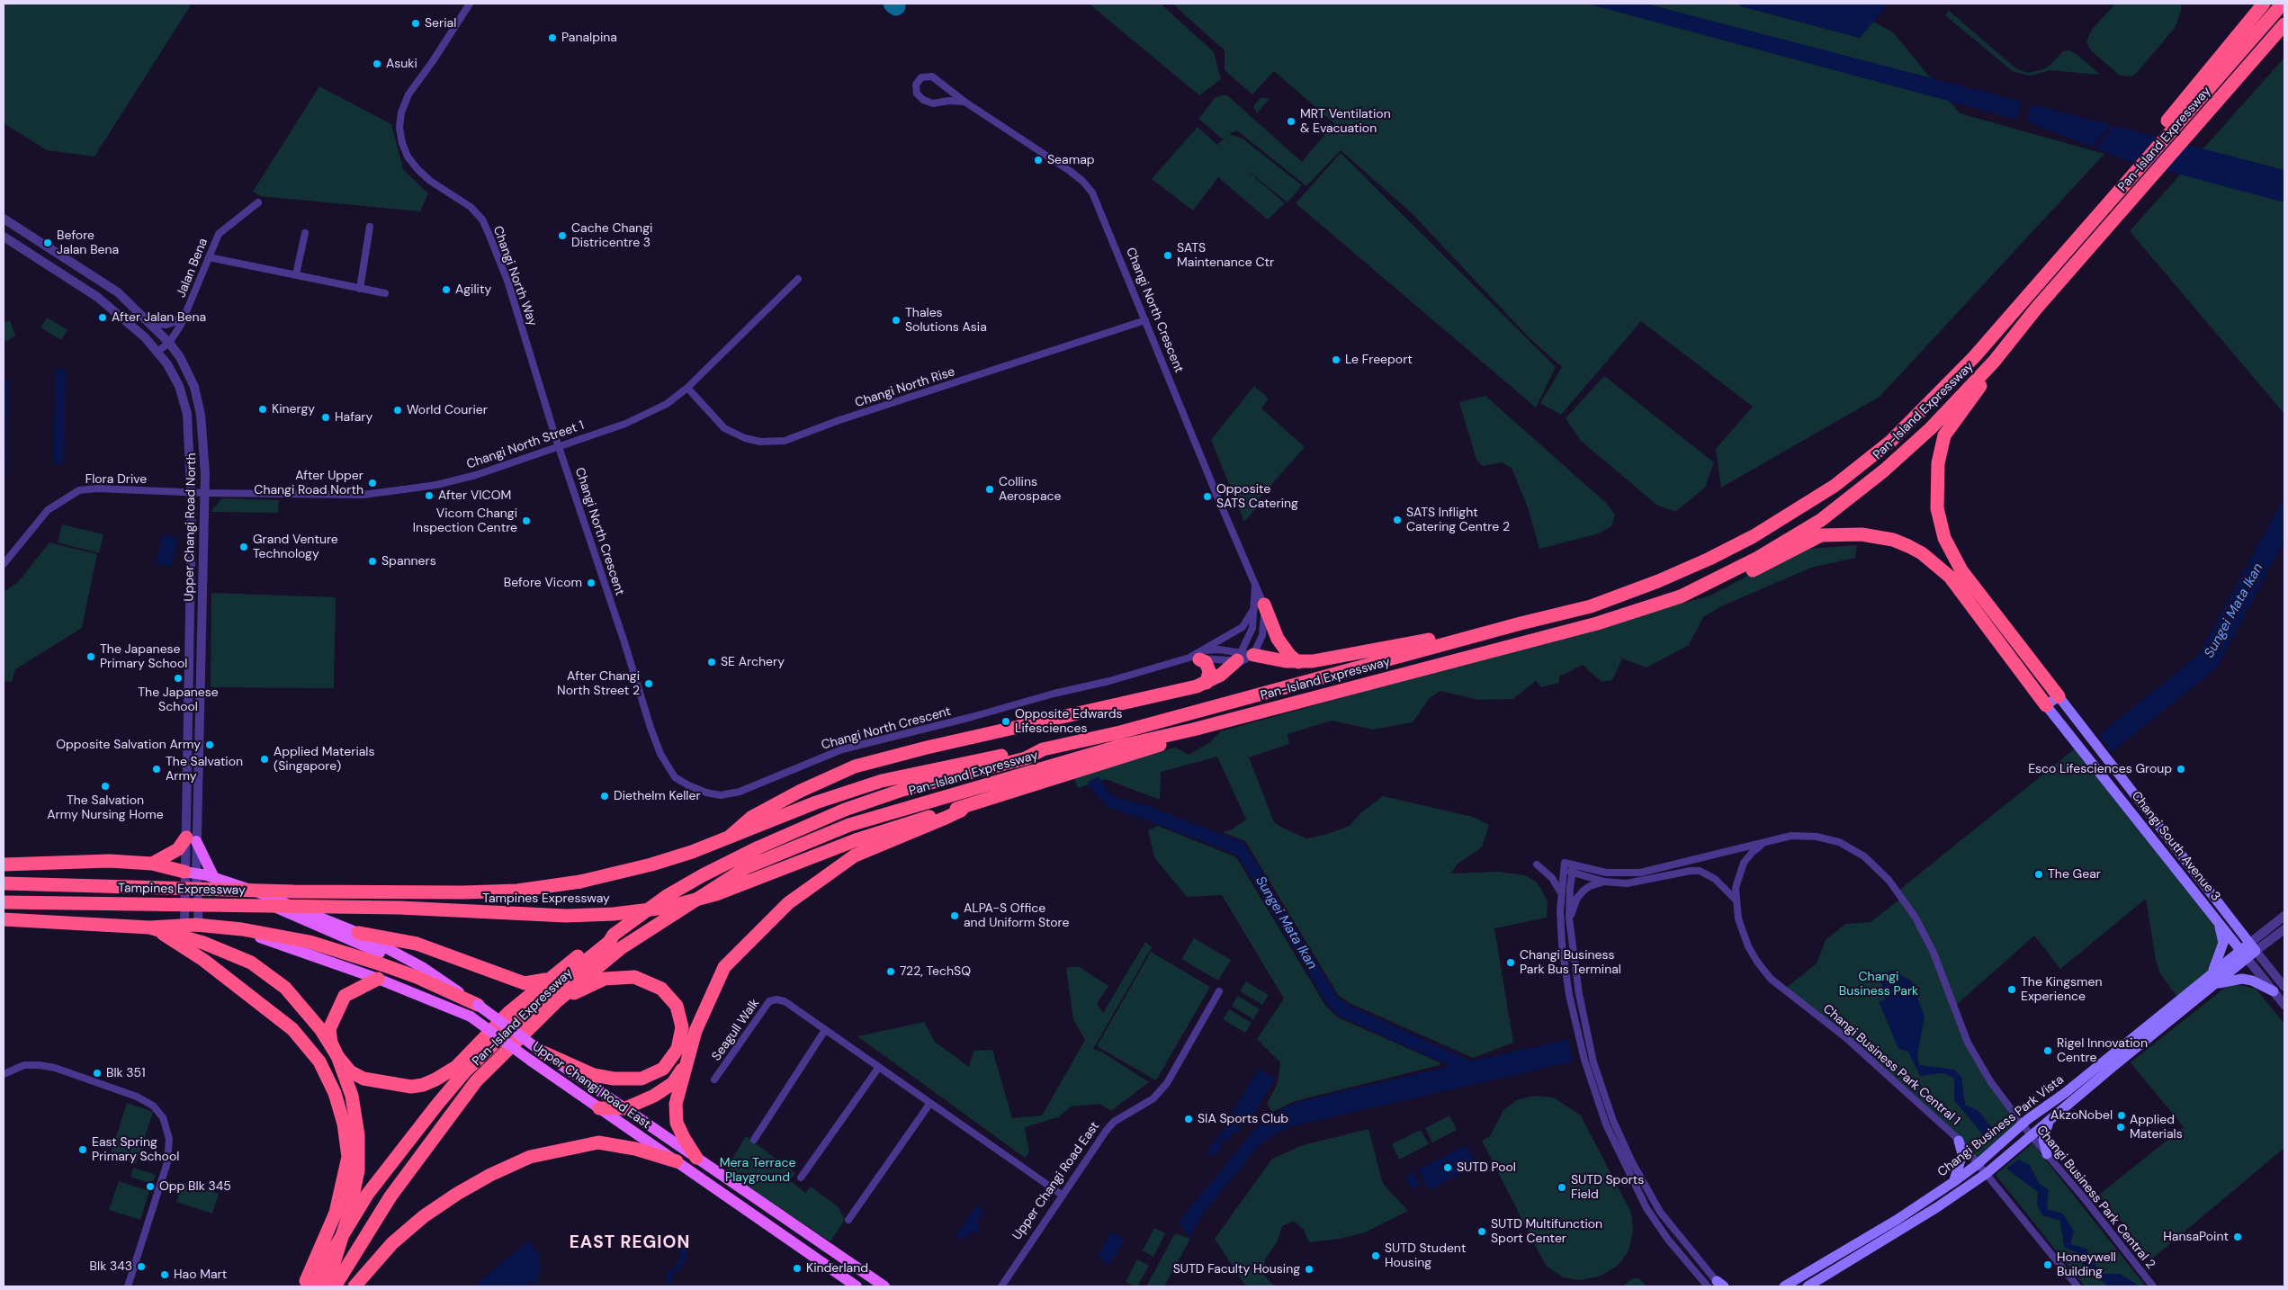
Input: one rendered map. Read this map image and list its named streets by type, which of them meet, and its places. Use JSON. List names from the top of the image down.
{
  "streets": {
    "highway": ["Pan-Island Expressway", "Tampines Expressway"],
    "main road": ["Changi South Avenue 3", "Upper Changi Road East", "Changi Business Park Vista"],
    "street": [
      "Jalan Bena",
      "Changi North Way",
      "Changi North Crescent",
      "Changi North Rise",
      "Changi North Street 1",
      "Flora Drive",
      "Upper Changi Road North",
      "Seagull Walk",
      "Changi Business Park Central 1",
      "Changi Business Park Central 2"
    ]
  },
  "crossings": [
    ["Pan-Island Expressway", "Tampines Expressway"],
    ["Jalan Bena", "Upper Changi Road North"],
    ["Changi North Way", "Changi North Crescent"],
    ["Changi North Way", "Changi North Street 1"],
    ["Changi North Crescent", "Changi North Rise"],
    ["Changi North Crescent", "Changi North Street 1"],
    ["Changi North Rise", "Changi North Street 1"],
    ["Changi North Street 1", "Flora Drive"],
    ["Changi North Street 1", "Upper Changi Road North"],
    ["Flora Drive", "Upper Changi Road North"],
    ["Upper Changi Road North", "Upper Changi Road East"],
    ["Changi South Avenue 3", "Changi Business Park Vista"],
    ["Seagull Walk", "Upper Changi Road East"],
    ["Changi Business Park Central 1", "Changi Business Park Vista"],
    ["Changi Business Park Central 1", "Changi Business Park Central 2"],
    ["Changi Business Park Vista", "Changi Business Park Central 2"]
  ],
  "districts": ["EAST REGION"],
  "water": ["Sungei Mata Ikan"],
  "parks": ["Changi Business Park", "Mera Terrace Playground"],
  "places": [
    "Serial",
    "Panalpina",
    "Asuki",
    "MRT Ventilation & Evacuation",
    "Seamap",
    "Cache Changi Districentre 3",
    "Before Jalan Bena",
    "SATS Maintenance Ctr",
    "Agility",
    "After Jalan Bena",
    "Thales Solutions Asia",
    "Le Freeport",
    "Kinergy",
    "World Courier",
    "Hafary",
    "After Upper Changi Road North",
    "Collins Aerospace",
    "After VICOM",
    "Opposite SATS Catering",
    "SATS Inflight Catering Centre 2",
    "Vicom Changi Inspection Centre",
    "Grand Venture Technology",
    "Spanners",
    "Before Vicom",
    "The Japanese Primary School",
    "SE Archery",
    "The Japanese School",
    "After Changi North Street 2",
    "Opposite Edwards Lifesciences",
    "Opposite Salvation Army",
    "Applied Materials (Singapore)",
    "The Salvation Army",
    "Esco Lifesciences Group",
    "The Salvation Army Nursing Home",
    "Diethelm Keller",
    "The Gear",
    "ALPA-S Office and Uniform Store",
    "Changi Business Park Bus Terminal",
    "722, TechSQ",
    "The Kingsmen Experience",
    "Rigel Innovation Centre",
    "Blk 351",
    "AkzoNobel",
    "SIA Sports Club",
    "Applied Materials",
    "East Spring Primary School",
    "SUTD Pool",
    "Opp Blk 345",
    "SUTD Sports Field",
    "SUTD Multifunction Sport Center",
    "HansaPoint",
    "SUTD Student Housing",
    "Honeywell Building",
    "Blk 343",
    "Kinderland",
    "SUTD Faculty Housing",
    "Hao Mart"
  ]
}
